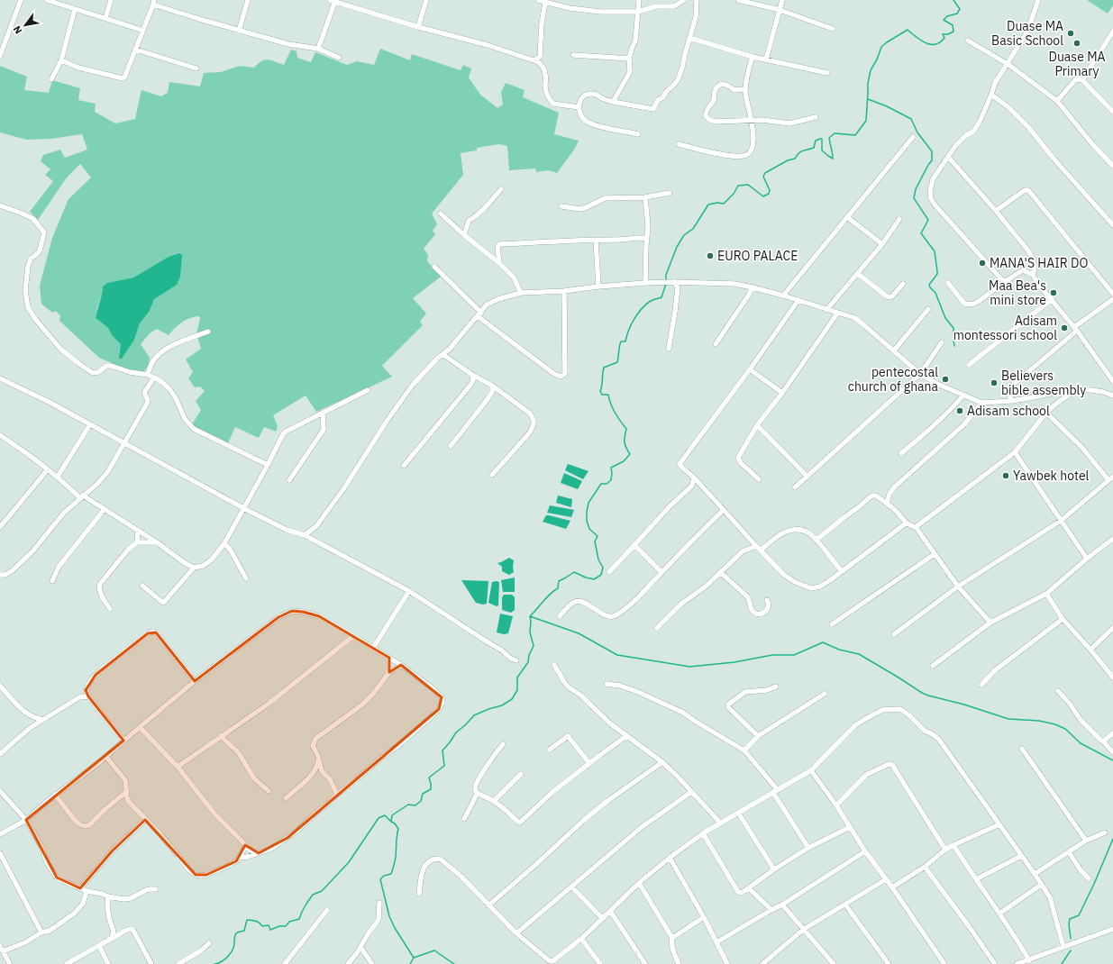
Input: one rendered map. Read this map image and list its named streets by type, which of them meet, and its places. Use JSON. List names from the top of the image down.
{
  "places": [
    "Duase MA Basic School",
    "Duase MA Primary",
    "EURO PALACE",
    "MANA'S HAIR DO",
    "Maa Bea's mini store",
    "Adisam montessori school",
    "pentecostal church of ghana",
    "Believers bible assembly",
    "Adisam school",
    "Yawbek hotel"
  ],
  "north": "bottom left"
}
